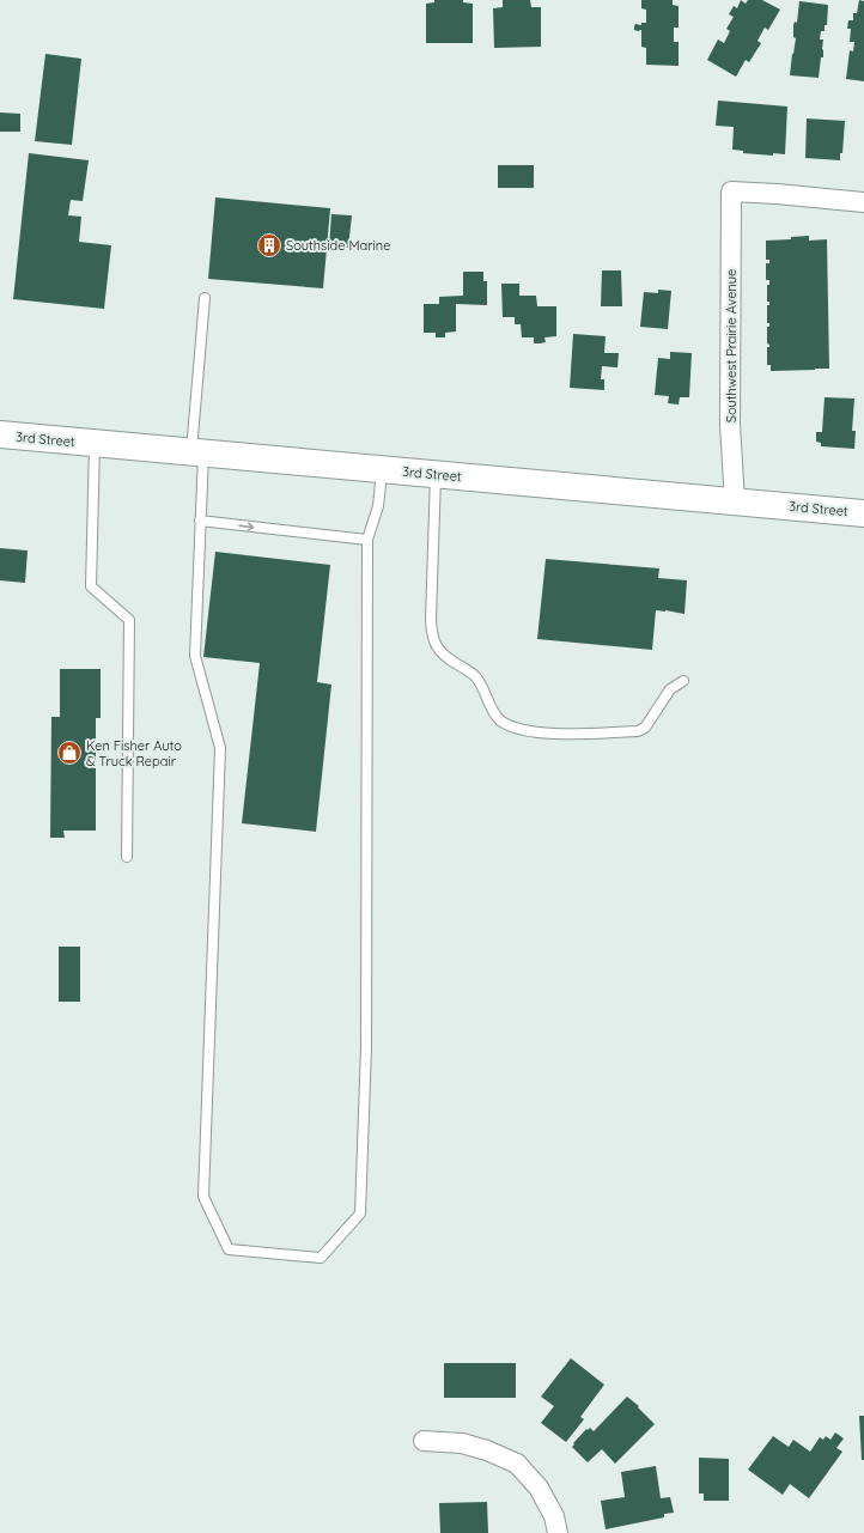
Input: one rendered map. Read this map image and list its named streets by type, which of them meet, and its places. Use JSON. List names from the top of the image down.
{
  "streets": {
    "highway": ["3rd Street"],
    "street": ["Southwest Prairie Avenue"]
  },
  "crossings": [
    ["Southwest Prairie Avenue", "3rd Street"]
  ],
  "places": {
    "building": ["Southside Marine"],
    "shop": ["Ken Fisher Auto & Truck Repair"]
  }
}
